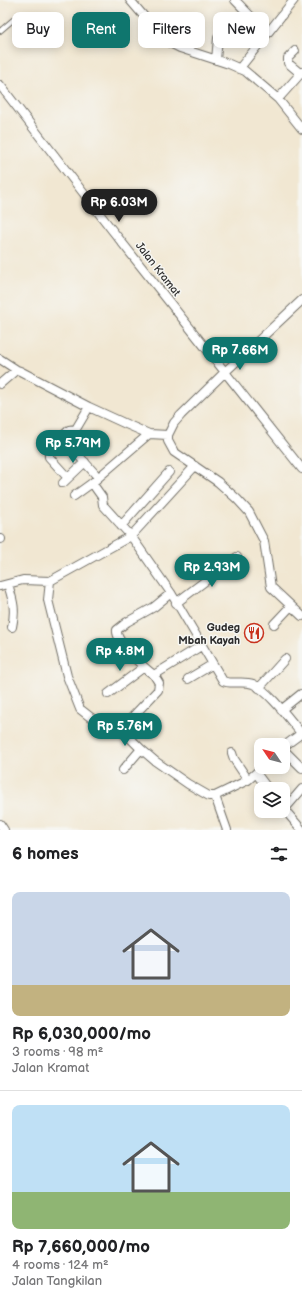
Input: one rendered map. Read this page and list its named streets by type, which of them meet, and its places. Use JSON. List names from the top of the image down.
{
  "streets": {
    "street": ["Jalan Kramat"]
  },
  "places": {
    "restaurant": ["Gudeg Mbah Kayah"]
  },
  "north": "top left",
  "page": {
    "chip": [
      "Buy",
      "Rent",
      "Filters",
      "New"
    ],
    "price": [
      "Rp 6.03M",
      "Rp 7.66M",
      "Rp 5.79M",
      "Rp 2.93M",
      "Rp 4.8M",
      "Rp 5.76M"
    ],
    "heading": "6 homes",
    "list": [
      {
        "name": "Rp 6,030,000/mo",
        "note": "3 rooms · 98 m² · Jalan Kramat"
      },
      {
        "name": "Rp 7,660,000/mo",
        "note": "4 rooms · 124 m² · Jalan Tangkilan"
      }
    ]
  }
}
